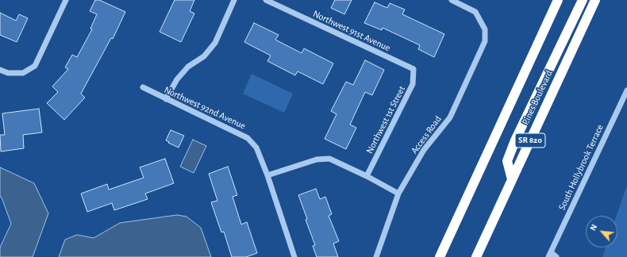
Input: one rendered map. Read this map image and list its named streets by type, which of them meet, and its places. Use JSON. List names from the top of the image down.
{
  "streets": {
    "highway": ["Pines Boulevard", "SR 820"],
    "street": [
      "Northwest 91st Avenue",
      "Northwest 92nd Avenue",
      "Northwest 1st Street",
      "Access Road",
      "South Hollybrook Terrace"
    ]
  },
  "crossings": [
    ["Northwest 91st Avenue", "Northwest 1st Street"]
  ],
  "north": "top left"
}
